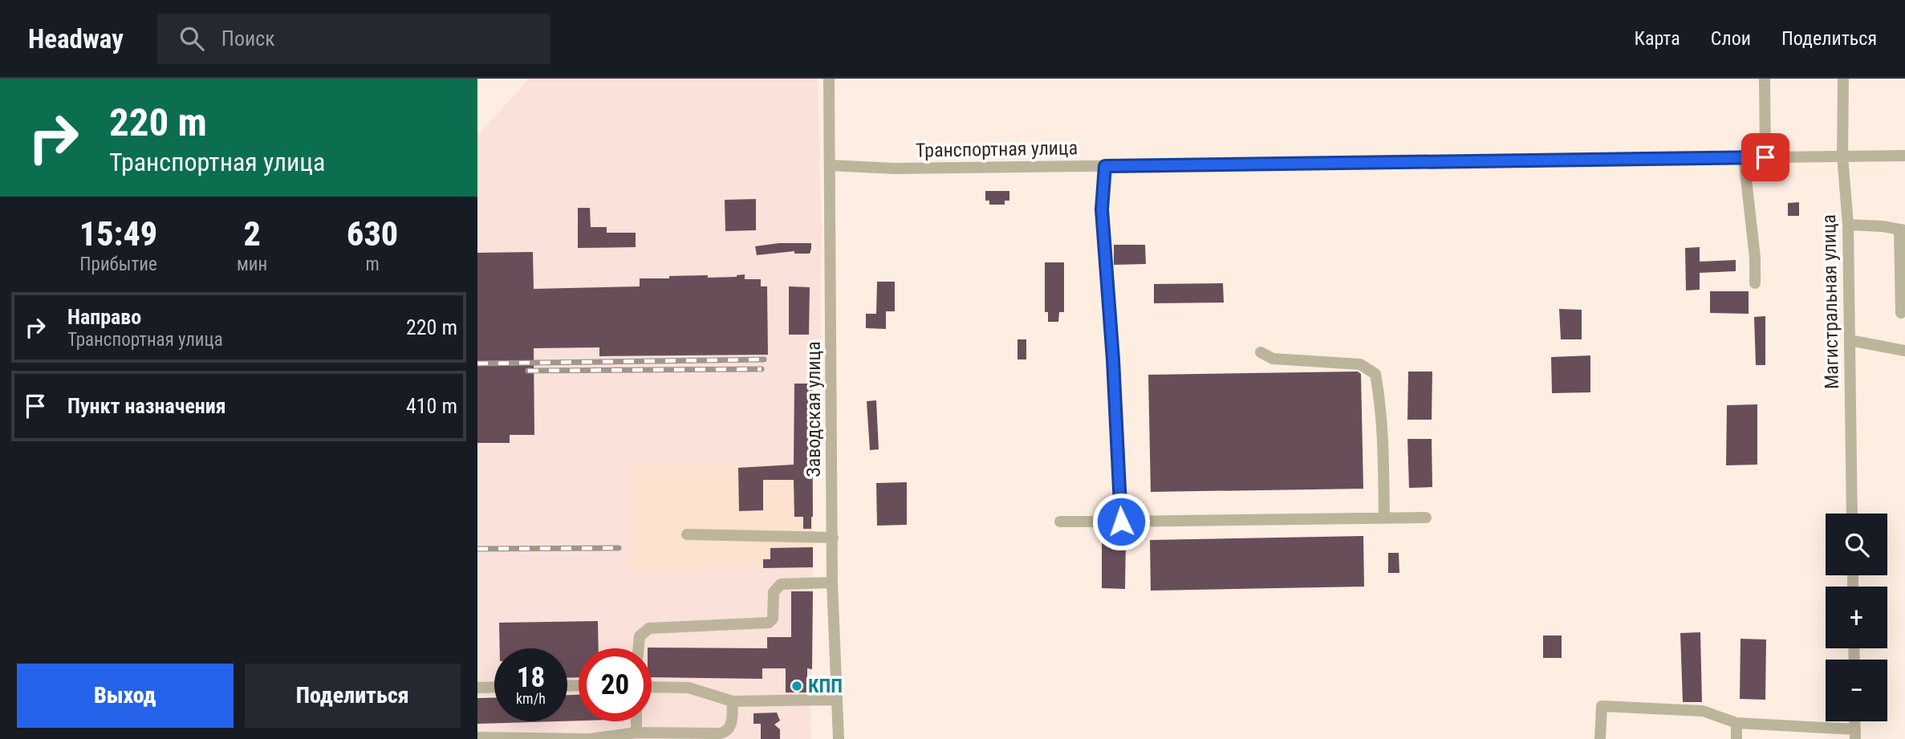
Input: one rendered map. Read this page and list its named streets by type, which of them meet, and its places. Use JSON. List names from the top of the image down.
{
  "streets": {
    "street": ["Транспортная улица", "Магистральная улица", "Заводская улица"]
  },
  "crossings": [
    ["Транспортная улица", "Магистральная улица"],
    ["Транспортная улица", "Заводская улица"]
  ],
  "places": ["КПП"],
  "page": {
    "header": "Headway",
    "search": "Поиск",
    "nav": ["Карта", "Слои", "Поделиться"],
    "turn": ["220 m", "Транспортная улица"],
    "eta": [
      "15:49",
      "Прибытие",
      "2",
      "мин",
      "630",
      "m"
    ],
    "list": [
      {
        "name": "Направо",
        "note": "Транспортная улица",
        "value": "220 m"
      },
      {
        "name": "Пункт назначения",
        "value": "410 m"
      }
    ],
    "map_buttons": ["+", "−"],
    "speed": "18 km/h",
    "limit": "20",
    "buttons": ["Выход", "Поделиться"]
  }
}
